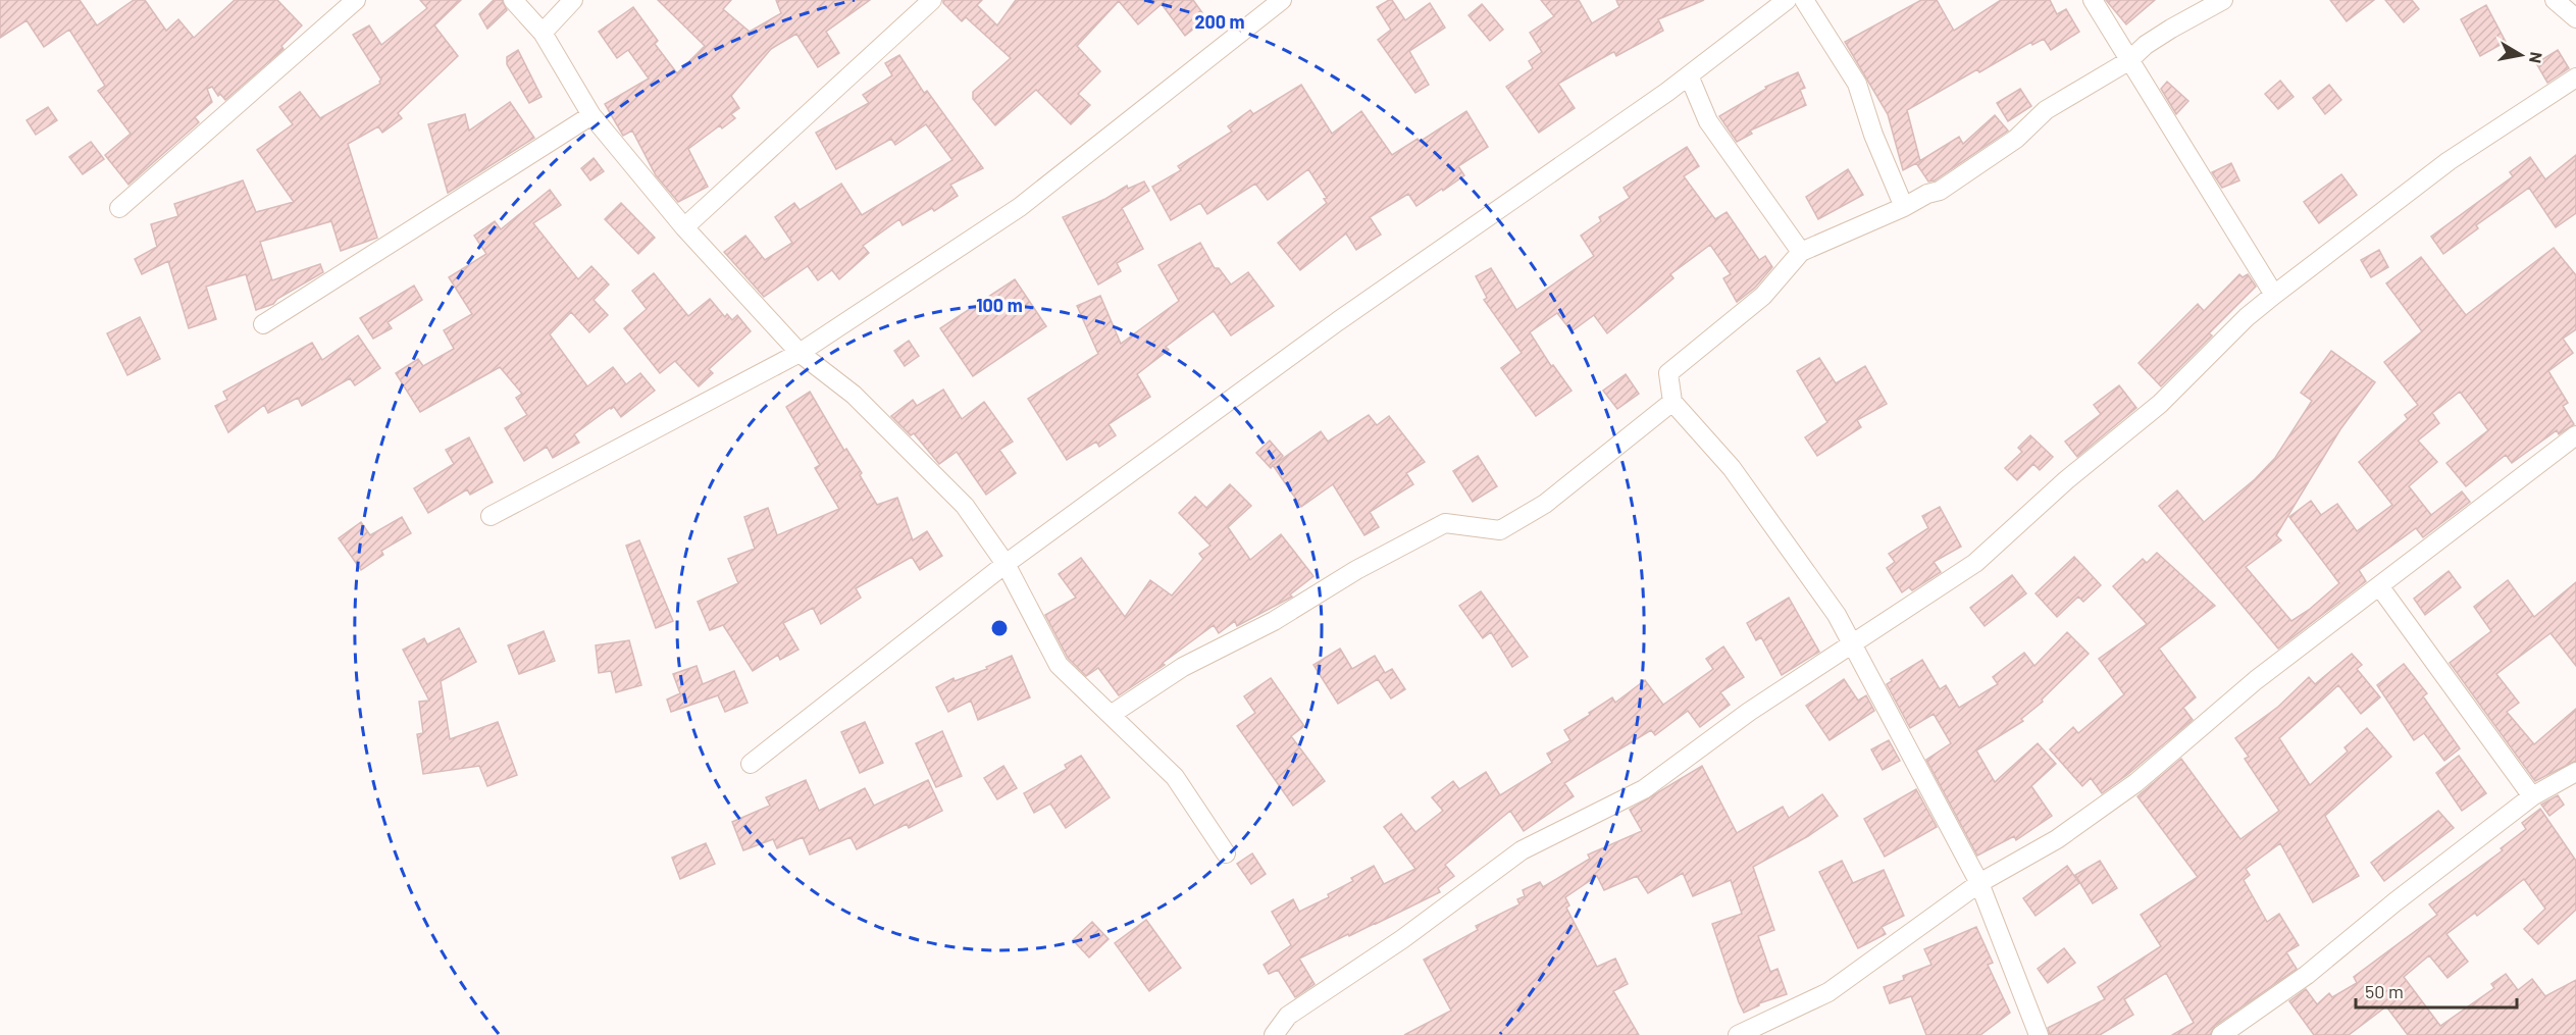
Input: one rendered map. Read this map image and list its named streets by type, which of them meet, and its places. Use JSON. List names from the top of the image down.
{
  "scale_bar": "50 m",
  "north": "right",
  "rings": ["200 m", "100 m"]
}
